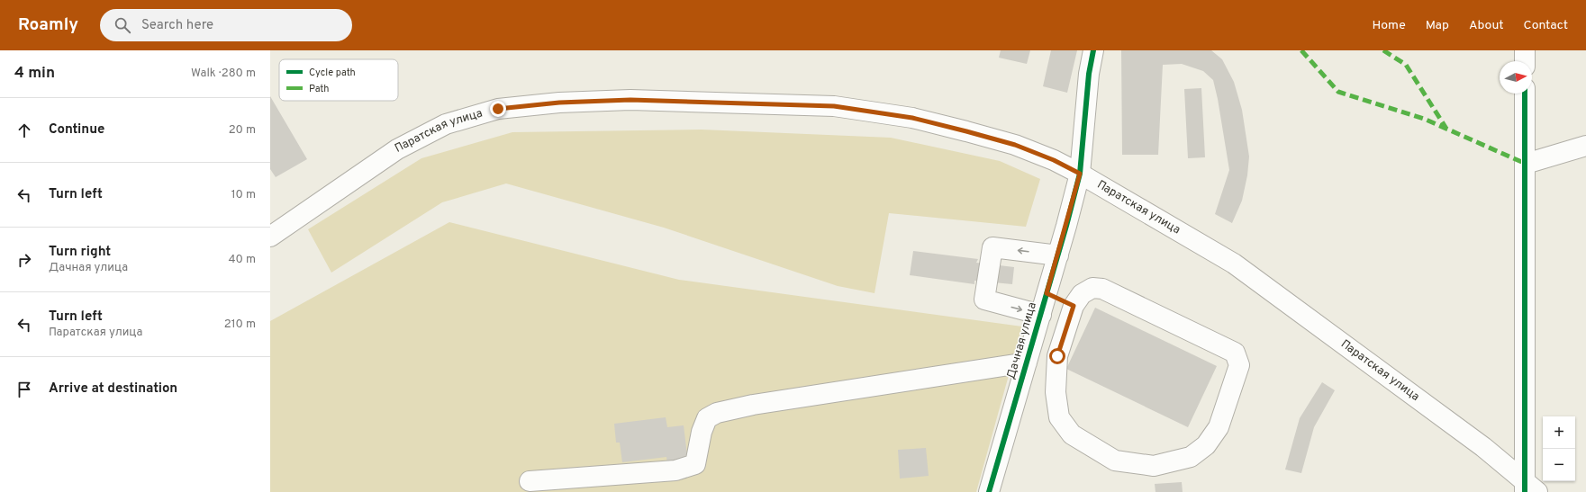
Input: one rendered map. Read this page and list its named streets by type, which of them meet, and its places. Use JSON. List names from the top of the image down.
{
  "streets": {
    "main road": ["Паратская улица", "Дачная улица"]
  },
  "crossings": [
    ["Паратская улица", "Дачная улица"]
  ],
  "legend": ["Cycle path", "Path"],
  "north": "right",
  "page": {
    "header": "Roamly",
    "search": "Search here",
    "nav": [
      "Home",
      "Map",
      "About",
      "Contact"
    ],
    "heading": ["4 min", "Walk · 280 m"],
    "list": [
      ["Continue", "20 m"],
      ["Turn left", "10 m"],
      ["Turn right", "Дачная улица", "40 m"],
      ["Turn left", "Паратская улица", "210 m"],
      "Arrive at destination"
    ],
    "map_buttons": ["+", "−"]
  }
}
